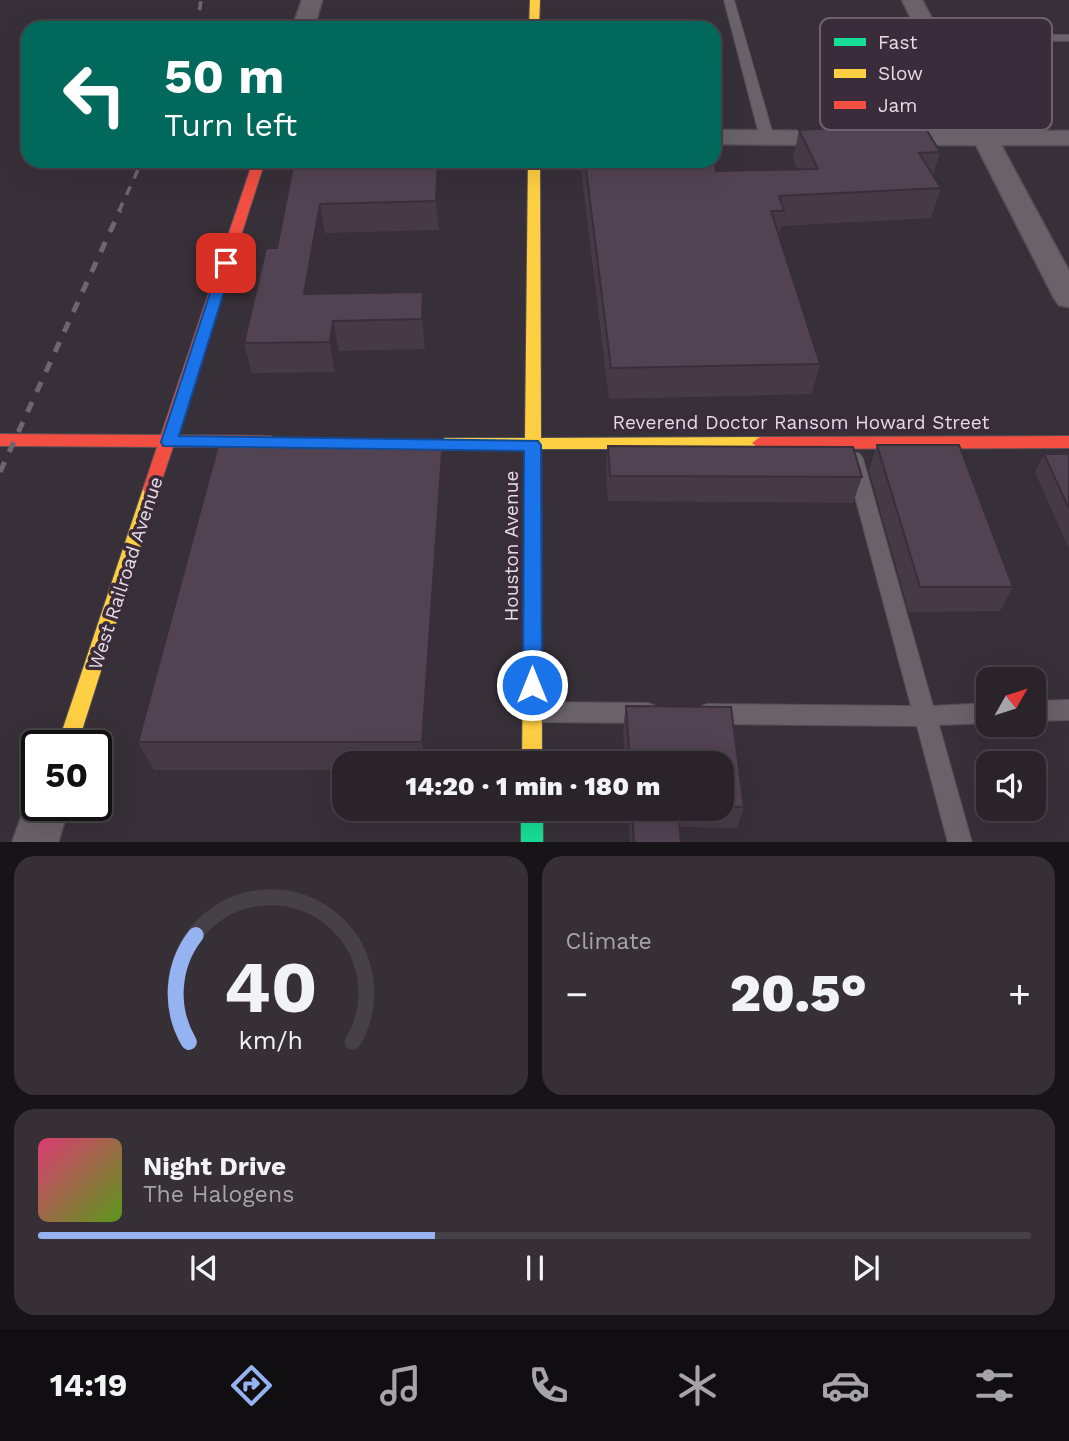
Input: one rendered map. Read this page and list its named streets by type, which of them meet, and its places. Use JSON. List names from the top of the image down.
{
  "streets": {
    "main road": ["Reverend Doctor Ransom Howard Street", "Houston Avenue", "West Railroad Avenue"]
  },
  "crossings": [
    ["Reverend Doctor Ransom Howard Street", "Houston Avenue"]
  ],
  "legend": ["Fast", "Slow", "Jam"],
  "north": "top right",
  "page": {
    "turn": ["50 m", "Turn left"],
    "limit": "50",
    "trip": "14:20 · 1 min · 180 m",
    "tile": "Climate",
    "heat": ["−", "20.5°", "+"],
    "song": ["Night Drive", "The Halogens"],
    "tabs": "14:19",
    "gauge": ["40", "km/h"]
  }
}
